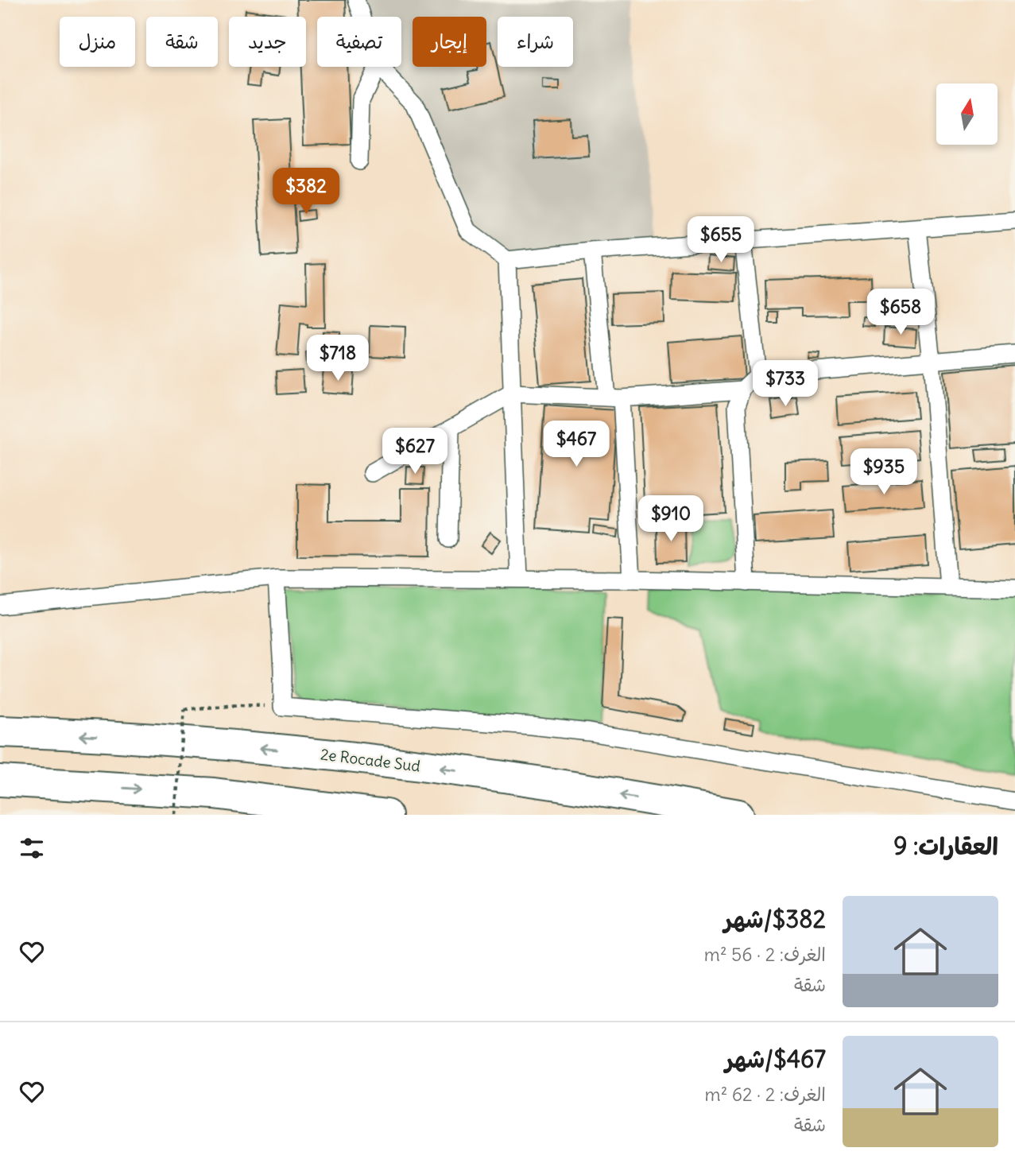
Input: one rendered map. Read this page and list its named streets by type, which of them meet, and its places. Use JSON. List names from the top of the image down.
{
  "streets": {
    "highway": ["2e Rocade Sud"]
  },
  "north": "top",
  "page": {
    "chip": [
      "شراء",
      "إيجار",
      "تصفية",
      "جديد",
      "شقة",
      "منزل"
    ],
    "price": [
      "$382",
      "$655",
      "$658",
      "$718",
      "$733",
      "$467",
      "$627",
      "$935",
      "$910"
    ],
    "heading": "العقارات: 9",
    "list": [
      {
        "name": "$382/شهر",
        "note": "الغرف: 2 · 56 m² · شقة"
      },
      {
        "name": "$467/شهر",
        "note": "الغرف: 2 · 62 m² · شقة"
      }
    ]
  }
}
